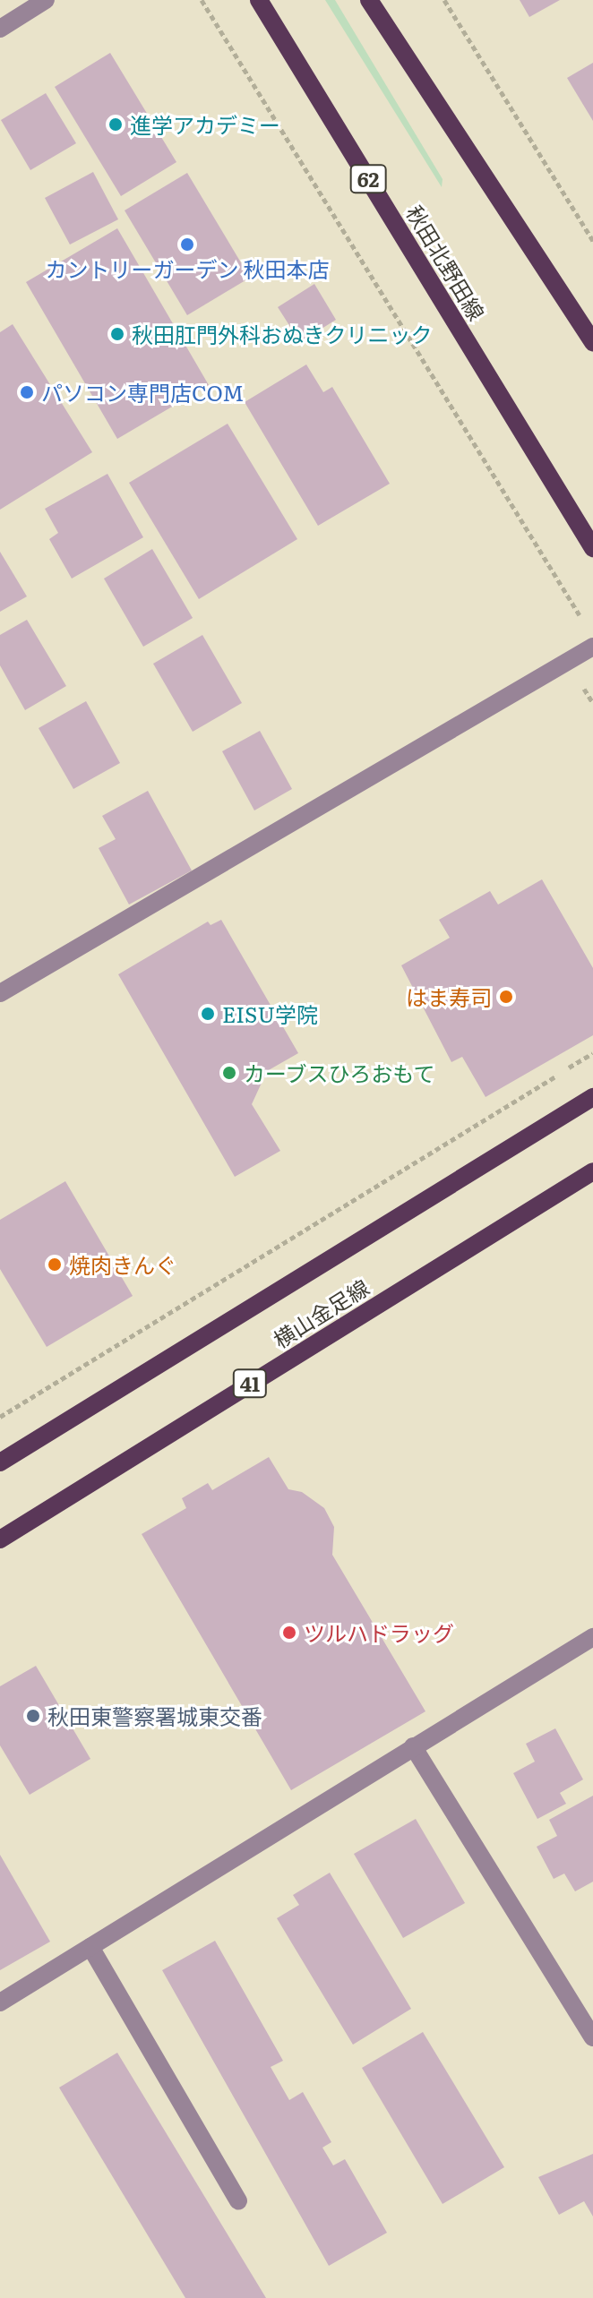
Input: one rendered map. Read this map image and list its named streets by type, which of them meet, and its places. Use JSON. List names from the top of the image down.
{
  "streets": {
    "main road": [
      "62",
      "秋田北野田線",
      "横山金足線",
      "41"
    ]
  },
  "places": [
    "進学アカデミー",
    "カントリーガーデン 秋田本店",
    "秋田肛門外科おぬきクリニック",
    "パソコン専門店COM",
    "はま寿司",
    "EISU学院",
    "カーブスひろおもて",
    "焼肉きんぐ",
    "ツルハドラッグ",
    "秋田東警察署城東交番"
  ]
}
